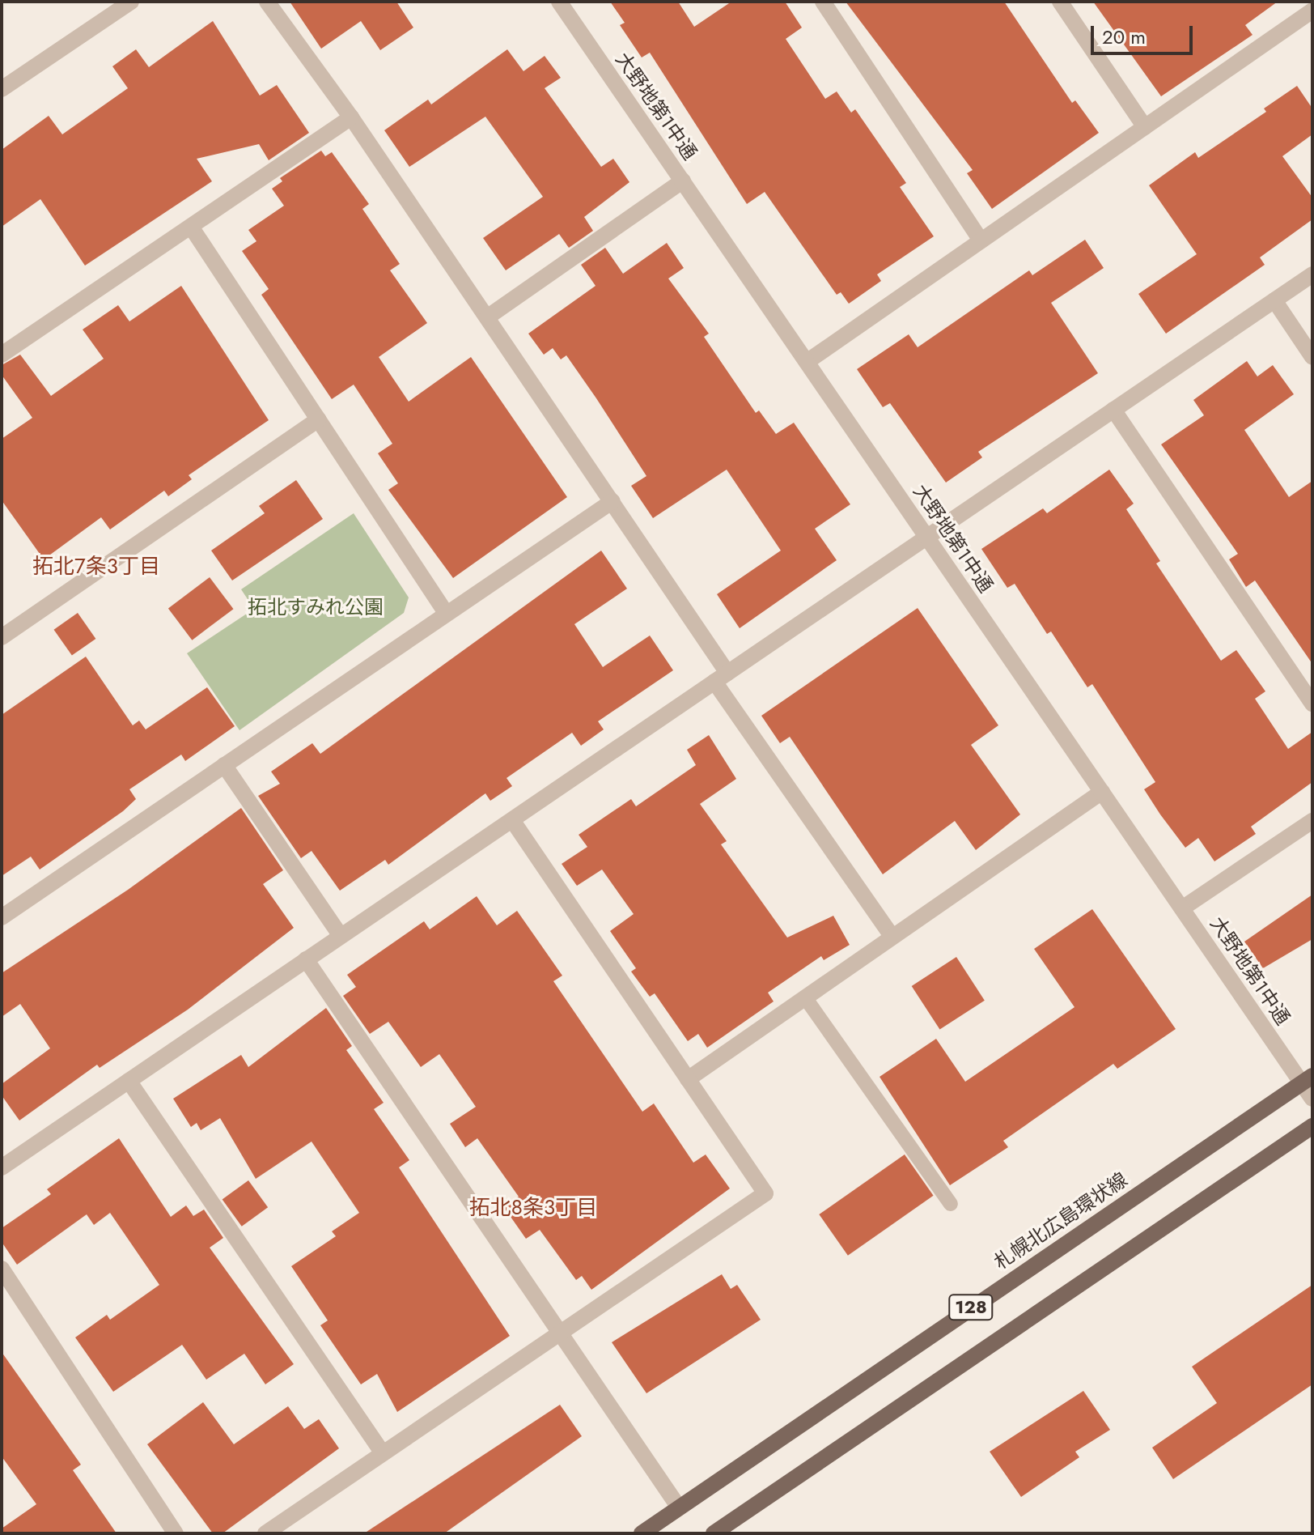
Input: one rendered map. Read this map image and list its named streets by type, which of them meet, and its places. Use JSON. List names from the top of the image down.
{
  "streets": {
    "main road": ["札幌北広島環状線", "128"],
    "street": ["大野地第1中通"]
  },
  "crossings": [
    ["大野地第1中通", "札幌北広島環状線"]
  ],
  "districts": ["拓北7条3丁目", "拓北8条3丁目"],
  "parks": ["拓北すみれ公園"],
  "scale_bar": "20 m"
}
